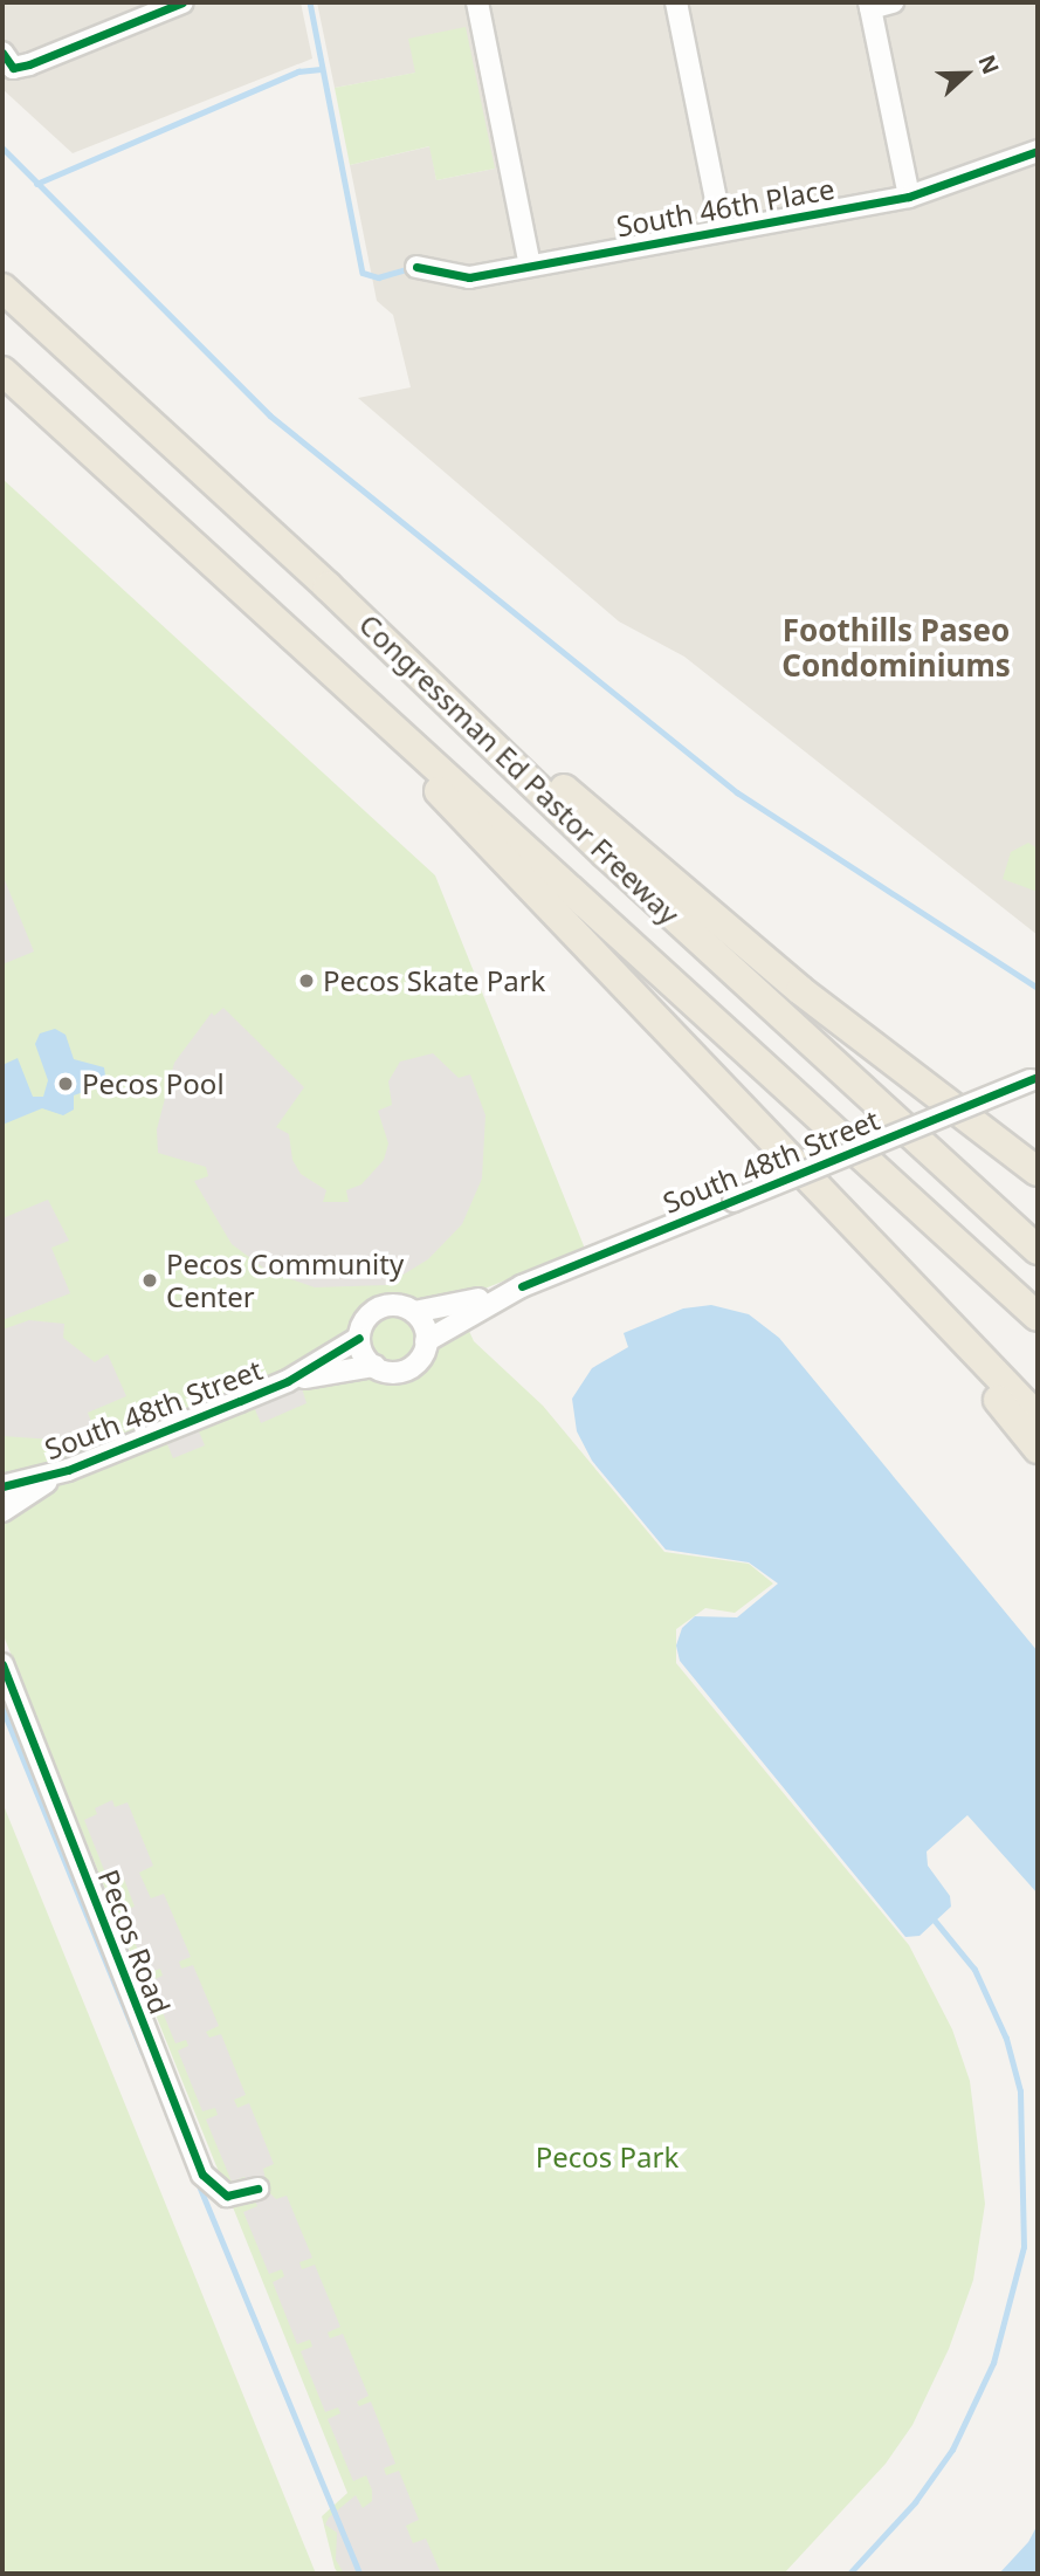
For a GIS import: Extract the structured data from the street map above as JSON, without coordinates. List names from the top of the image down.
{
  "streets": {
    "highway": ["Congressman Ed Pastor Freeway"],
    "street": ["South 46th Place", "South 48th Street", "Pecos Road"]
  },
  "districts": ["Foothills Paseo Condominiums"],
  "parks": ["Pecos Park"],
  "places": ["Pecos Skate Park", "Pecos Pool", "Pecos Community Center"],
  "north": "right"
}
